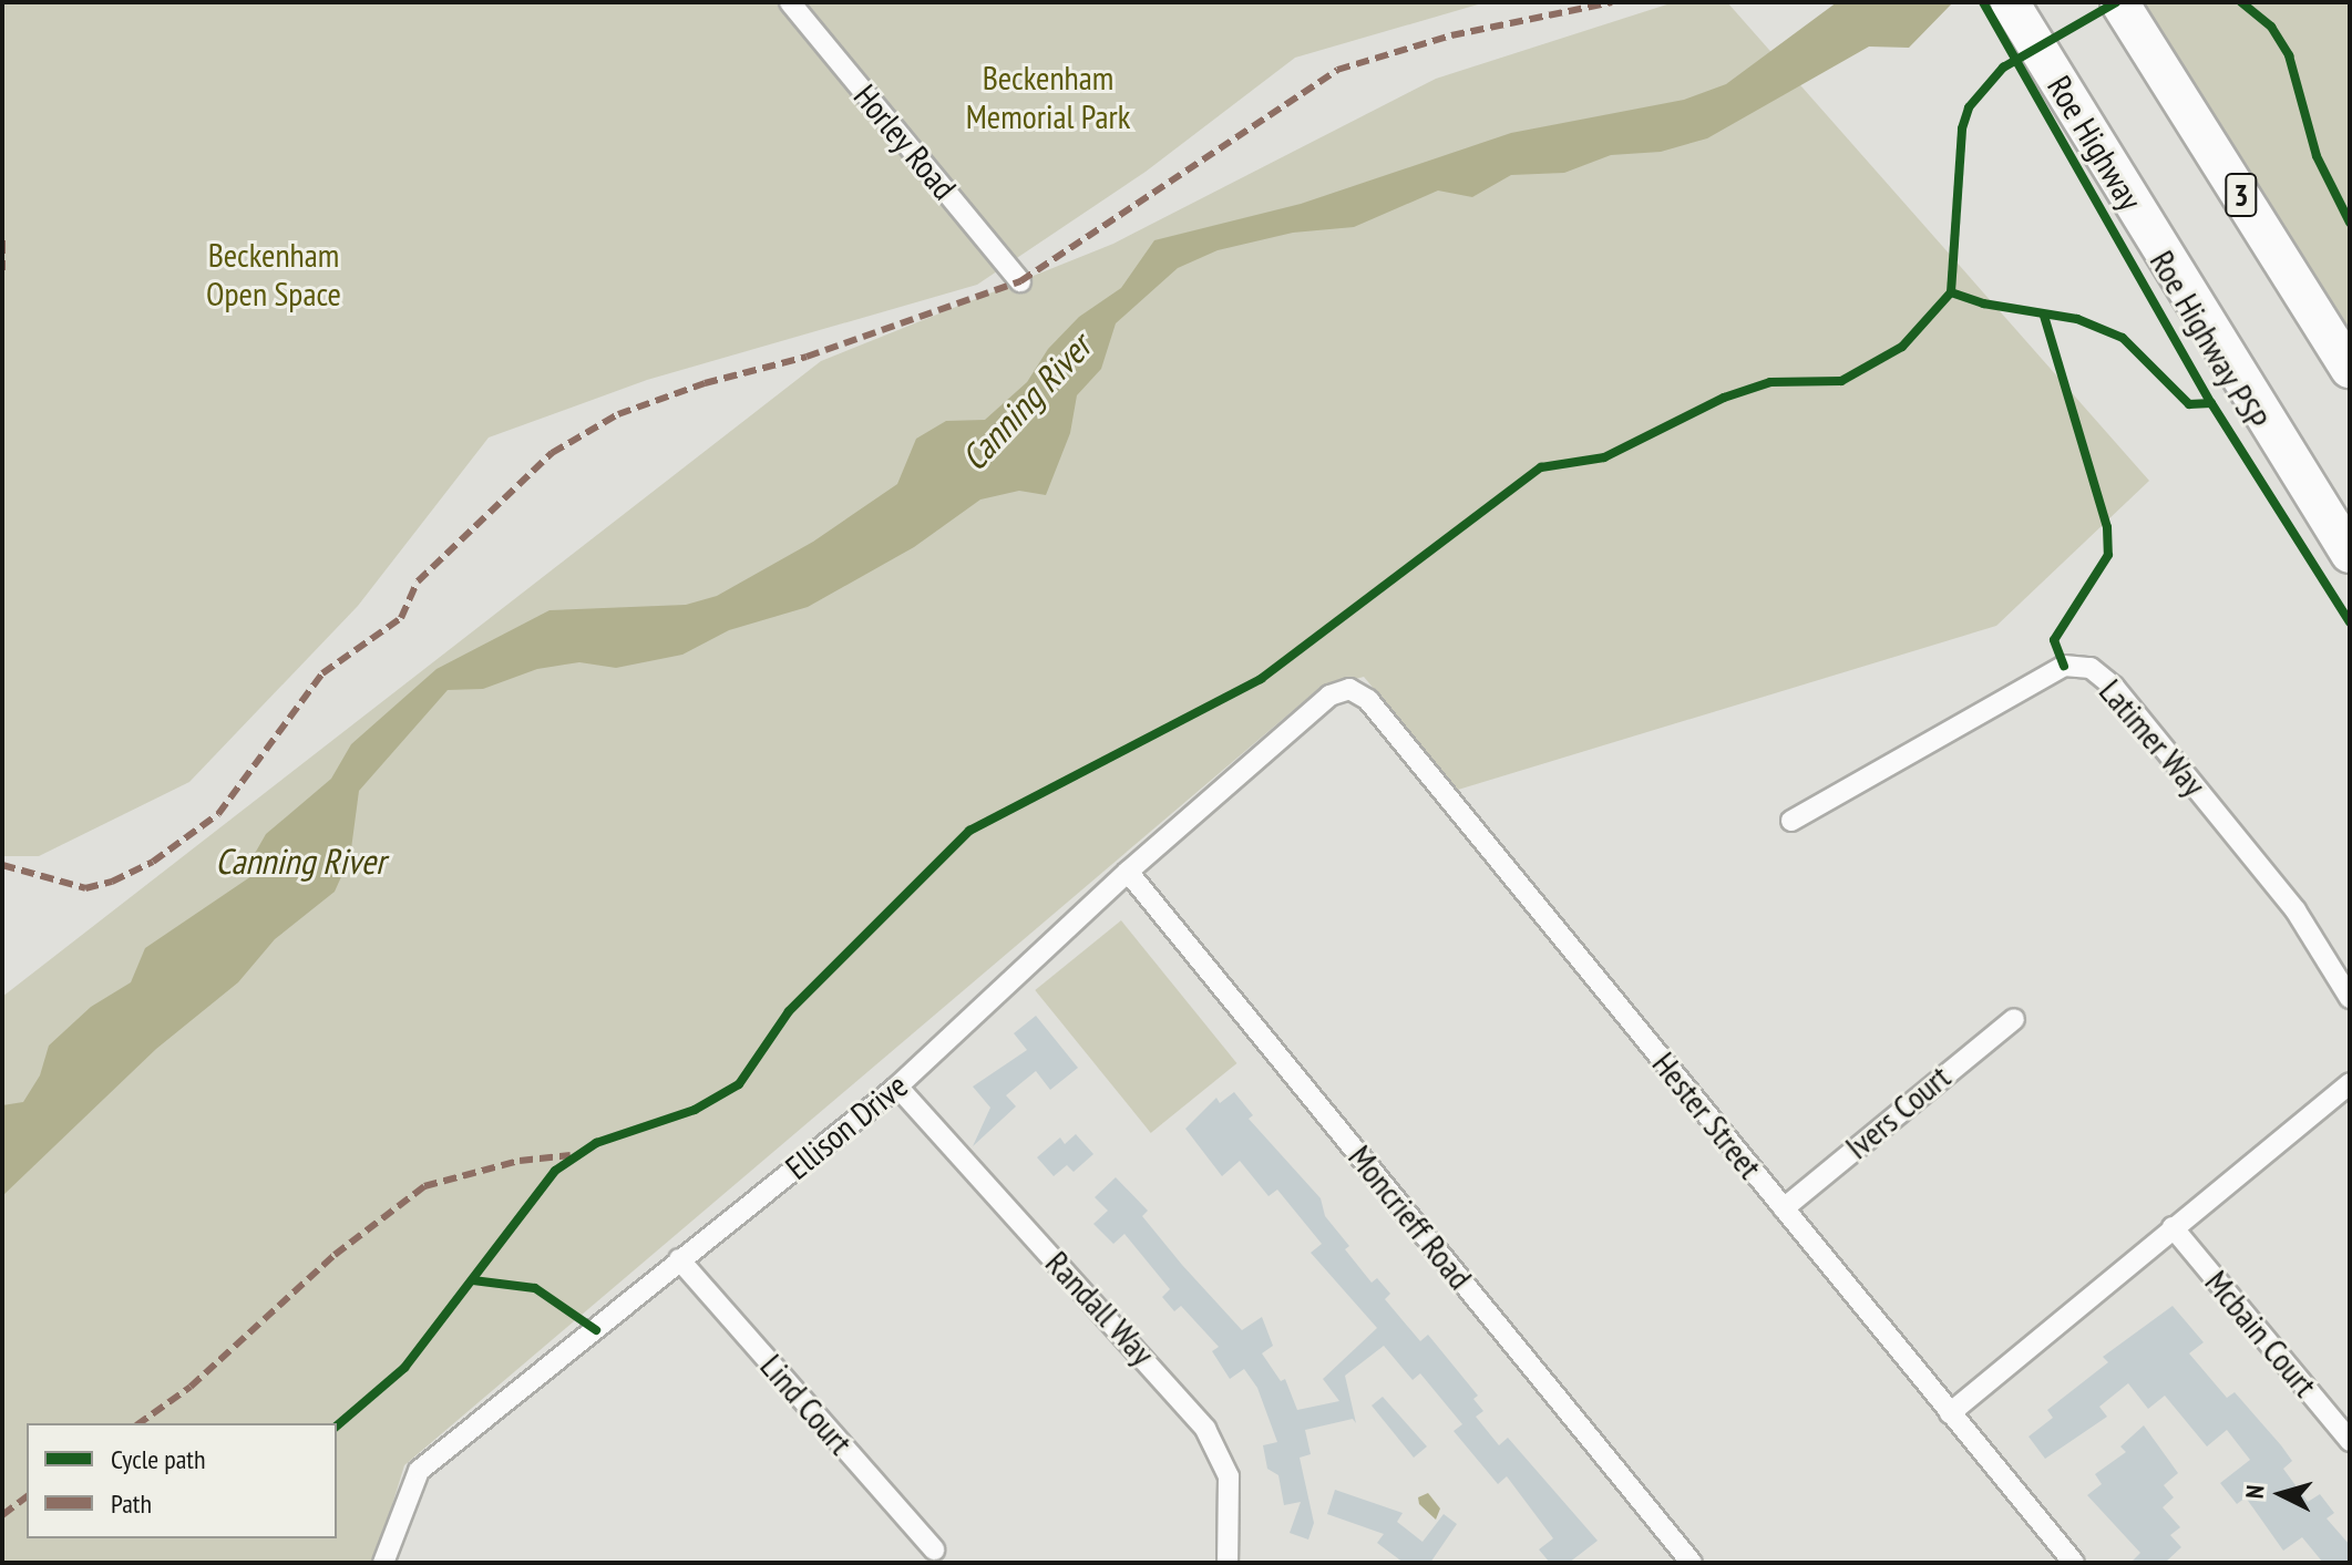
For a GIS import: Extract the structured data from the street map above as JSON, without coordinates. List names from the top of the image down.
{
  "streets": {
    "highway": ["Roe Highway", "3"],
    "street": [
      "Horley Road",
      "Latimer Way",
      "Ivers Court",
      "Hester Street",
      "Ellison Drive",
      "Moncrieff Road",
      "Randall Way",
      "Mcbain Court",
      "Lind Court"
    ],
    "cycle path": ["Roe Highway PSP"]
  },
  "crossings": [
    ["Ivers Court", "Hester Street"],
    ["Hester Street", "Ellison Drive"],
    ["Ellison Drive", "Moncrieff Road"],
    ["Ellison Drive", "Randall Way"],
    ["Ellison Drive", "Lind Court"]
  ],
  "water": ["Canning River"],
  "parks": ["Beckenham Memorial Park", "Beckenham Open Space"],
  "legend": ["Cycle path", "Path"],
  "north": "left"
}
